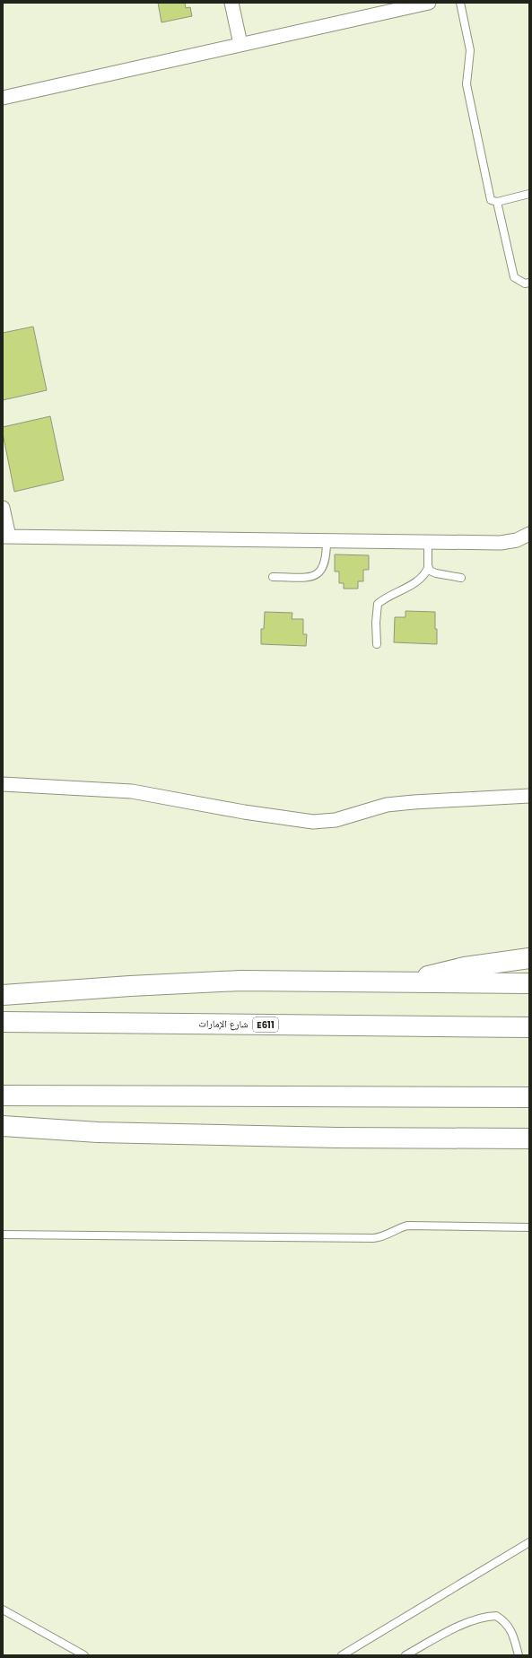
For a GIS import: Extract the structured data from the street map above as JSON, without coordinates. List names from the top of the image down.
{
  "streets": {
    "highway": ["شارع الإمارات", "E611"]
  }
}
